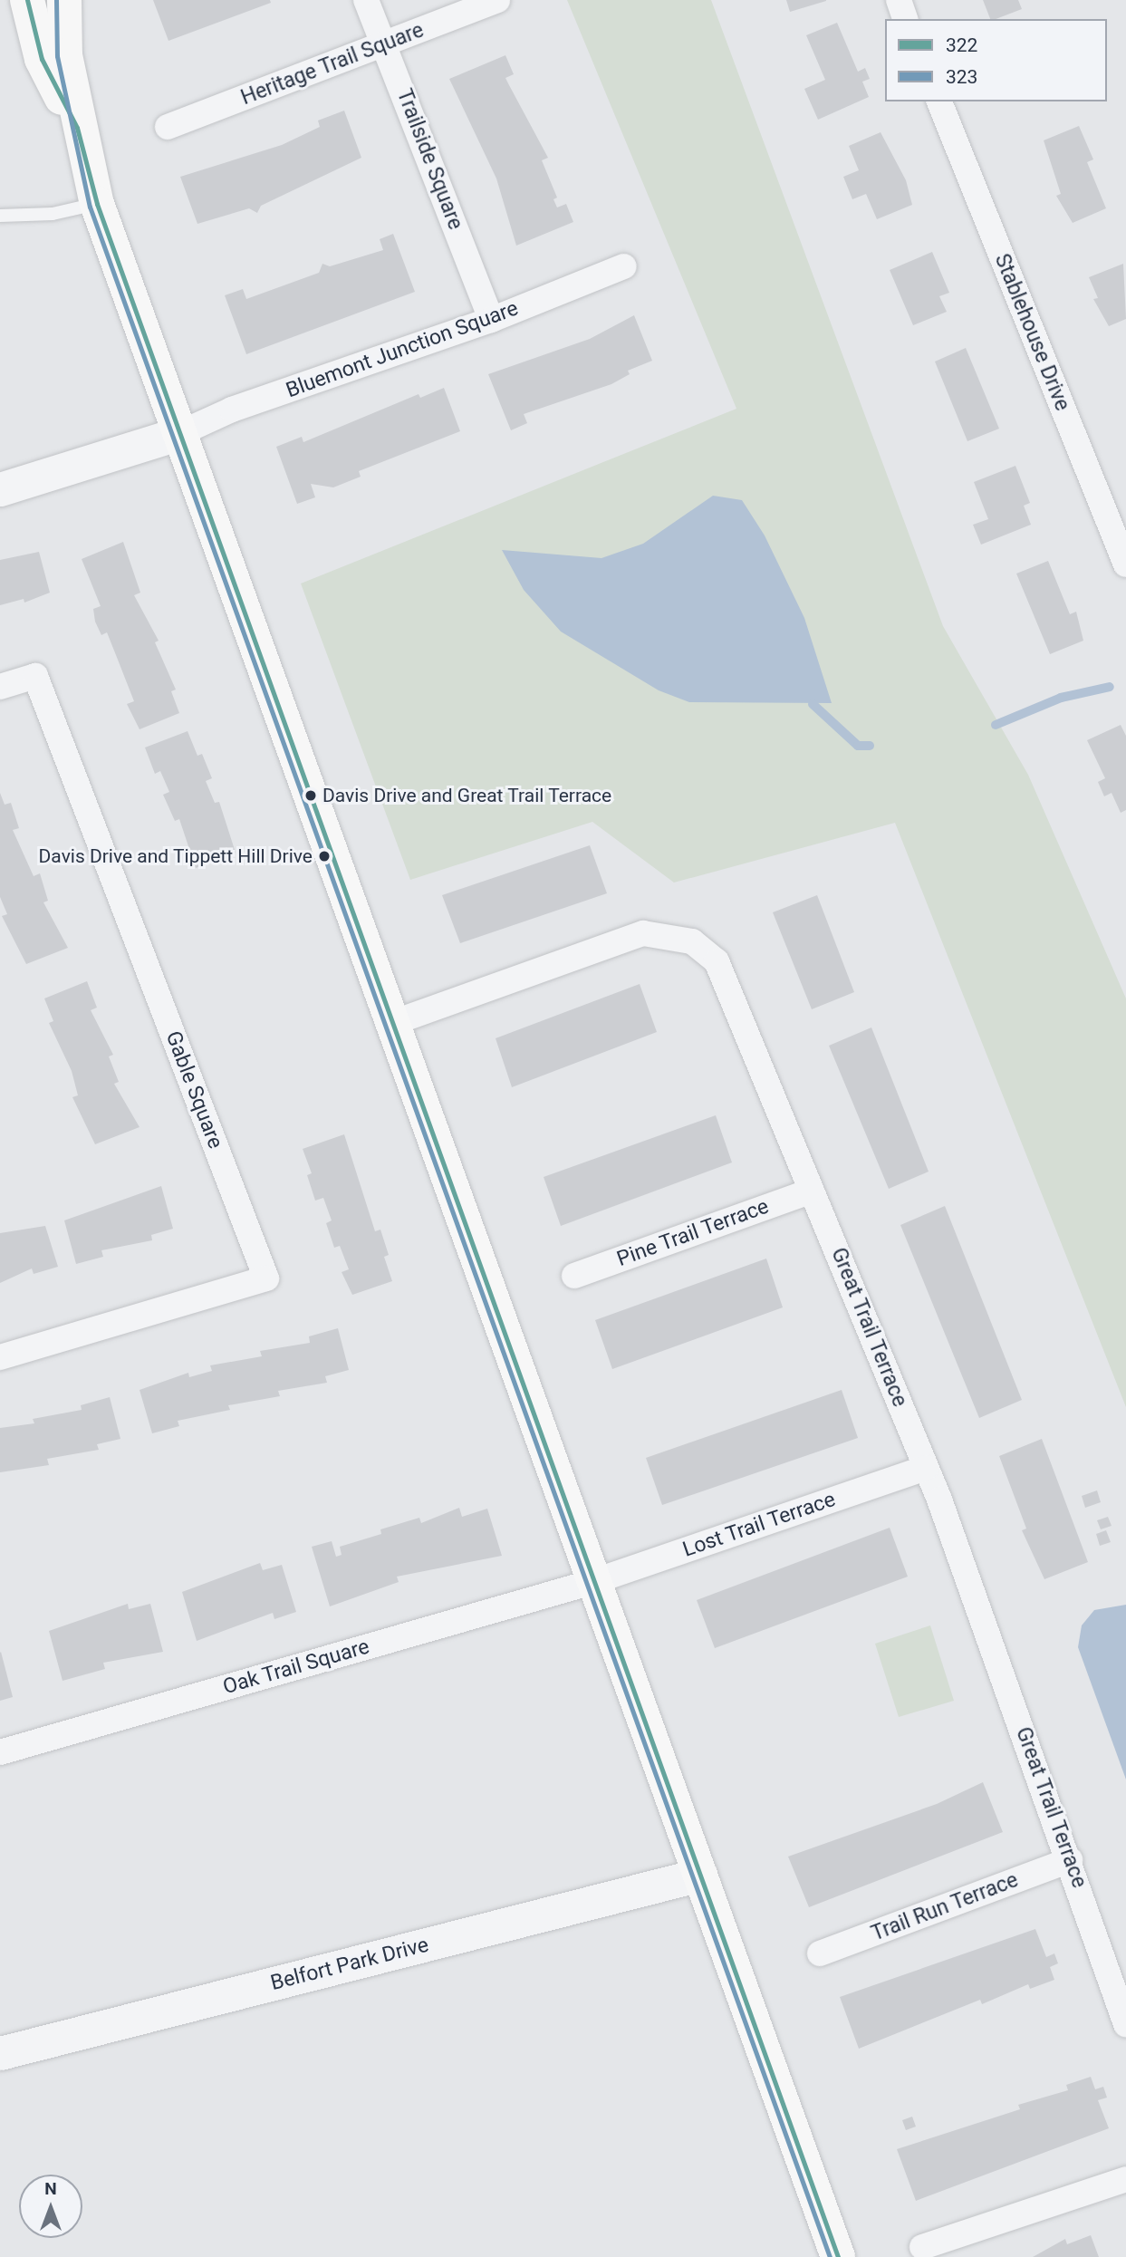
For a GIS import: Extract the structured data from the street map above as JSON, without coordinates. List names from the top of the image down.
{
  "streets": {
    "street": [
      "Heritage Trail Square",
      "Trailside Square",
      "Stablehouse Drive",
      "Bluemont Junction Square",
      "Gable Square",
      "Pine Trail Terrace",
      "Great Trail Terrace",
      "Lost Trail Terrace",
      "Oak Trail Square",
      "Trail Run Terrace",
      "Belfort Park Drive"
    ]
  },
  "crossings": [
    ["Heritage Trail Square", "Trailside Square"],
    ["Trailside Square", "Bluemont Junction Square"],
    ["Pine Trail Terrace", "Great Trail Terrace"],
    ["Great Trail Terrace", "Lost Trail Terrace"],
    ["Great Trail Terrace", "Trail Run Terrace"],
    ["Lost Trail Terrace", "Oak Trail Square"]
  ],
  "places": ["Davis Drive and Great Trail Terrace", "Davis Drive and Tippett Hill Drive"],
  "lines": ["transit line 322", "transit line 323"],
  "legend": ["322", "323"],
  "north": "top"
}
